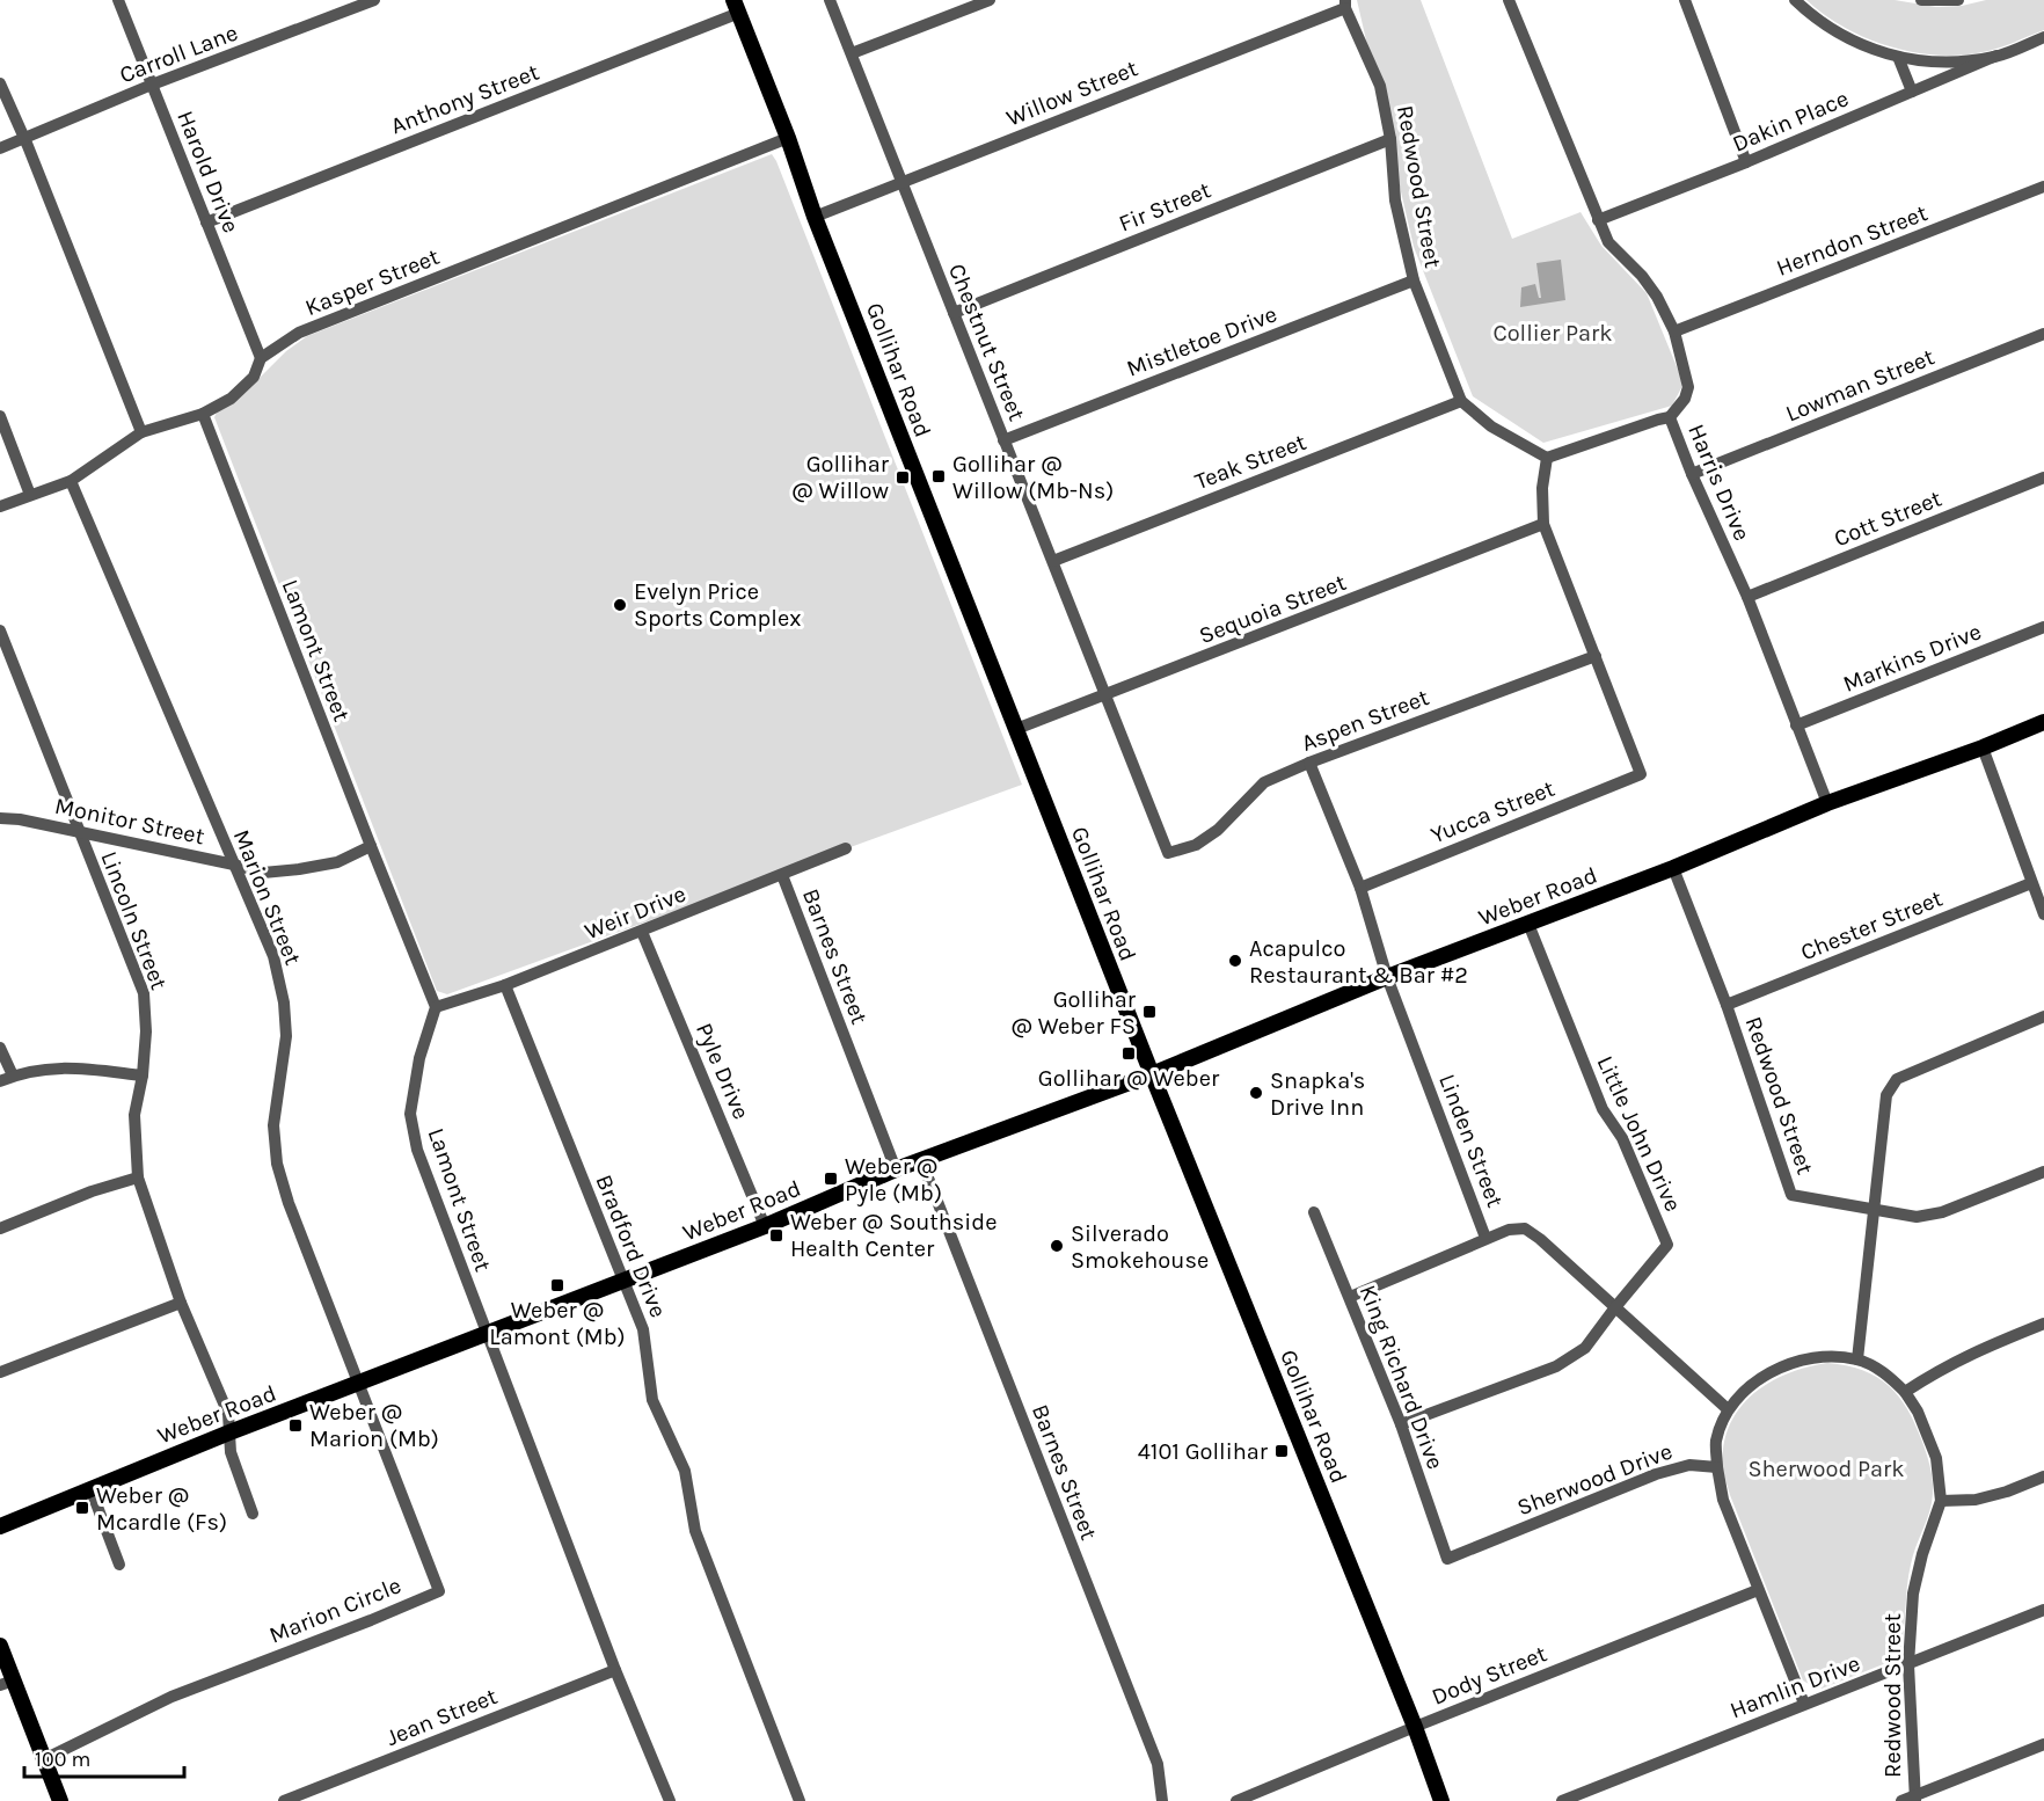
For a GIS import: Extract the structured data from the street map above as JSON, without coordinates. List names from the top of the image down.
{
  "streets": {
    "main road": ["Gollihar Road", "Weber Road"],
    "street": [
      "Carroll Lane",
      "Willow Street",
      "Anthony Street",
      "Dakin Place",
      "Harold Drive",
      "Redwood Street",
      "Fir Street",
      "Herndon Street",
      "Kasper Street",
      "Mistletoe Drive",
      "Chestnut Street",
      "Lowman Street",
      "Teak Street",
      "Harris Drive",
      "Cott Street",
      "Sequoia Street",
      "Lamont Street",
      "Markins Drive",
      "Aspen Street",
      "Yucca Street",
      "Monitor Street",
      "Marion Street",
      "Weir Drive",
      "Lincoln Street",
      "Chester Street",
      "Barnes Street",
      "Pyle Drive",
      "Little John Drive",
      "Linden Street",
      "Bradford Drive",
      "King Richard Drive",
      "Sherwood Drive",
      "Marion Circle",
      "Dody Street",
      "Hamlin Drive",
      "Jean Street"
    ]
  },
  "crossings": [
    ["Carroll Lane", "Harold Drive"],
    ["Willow Street", "Redwood Street"],
    ["Willow Street", "Chestnut Street"],
    ["Willow Street", "Gollihar Road"],
    ["Anthony Street", "Harold Drive"],
    ["Anthony Street", "Gollihar Road"],
    ["Dakin Place", "Harris Drive"],
    ["Harold Drive", "Kasper Street"],
    ["Redwood Street", "Fir Street"],
    ["Redwood Street", "Mistletoe Drive"],
    ["Redwood Street", "Teak Street"],
    ["Redwood Street", "Weber Road"],
    ["Redwood Street", "Chester Street"],
    ["Redwood Street", "Hamlin Drive"],
    ["Fir Street", "Chestnut Street"],
    ["Herndon Street", "Harris Drive"],
    ["Kasper Street", "Gollihar Road"],
    ["Kasper Street", "Lamont Street"],
    ["Kasper Street", "Marion Street"],
    ["Mistletoe Drive", "Chestnut Street"],
    ["Chestnut Street", "Teak Street"],
    ["Chestnut Street", "Sequoia Street"],
    ["Chestnut Street", "Aspen Street"],
    ["Gollihar Road", "Sequoia Street"],
    ["Gollihar Road", "Weber Road"],
    ["Gollihar Road", "Dody Street"],
    ["Lowman Street", "Harris Drive"],
    ["Harris Drive", "Cott Street"],
    ["Harris Drive", "Markins Drive"],
    ["Harris Drive", "Weber Road"],
    ["Lamont Street", "Monitor Street"],
    ["Lamont Street", "Weber Road"],
    ["Lamont Street", "Weir Drive"],
    ["Lamont Street", "Jean Street"],
    ["Aspen Street", "Yucca Street"],
    ["Aspen Street", "Linden Street"],
    ["Yucca Street", "Linden Street"],
    ["Monitor Street", "Marion Street"],
    ["Monitor Street", "Lincoln Street"],
    ["Weber Road", "Marion Street"],
    ["Weber Road", "Lincoln Street"],
    ["Weber Road", "Barnes Street"],
    ["Weber Road", "Pyle Drive"],
    ["Weber Road", "Little John Drive"],
    ["Weber Road", "Linden Street"],
    ["Weber Road", "Bradford Drive"],
    ["Weber Road", "Marion Circle"],
    ["Marion Street", "Marion Circle"],
    ["Weir Drive", "Barnes Street"],
    ["Weir Drive", "Pyle Drive"],
    ["Weir Drive", "Bradford Drive"],
    ["Little John Drive", "Linden Street"],
    ["Little John Drive", "King Richard Drive"],
    ["King Richard Drive", "Sherwood Drive"]
  ],
  "parks": ["Collier Park", "Sherwood Park"],
  "places": {
    "transit": [
      "Gollihar @ Willow (Mb-Ns)",
      "Gollihar @ Willow",
      "Gollihar @ Weber FS",
      "Gollihar @ Weber",
      "Weber @ Pyle (Mb)",
      "Weber @ Southside Health Center",
      "Weber @ Lamont (Mb)",
      "Weber @ Marion (Mb)",
      "4101 Gollihar",
      "Weber @ Mcardle (Fs)"
    ],
    "other": [
      "Evelyn Price Sports Complex",
      "Acapulco Restaurant & Bar #2",
      "Snapka's Drive Inn",
      "Silverado Smokehouse"
    ]
  },
  "scale_bar": "100 m"
}
